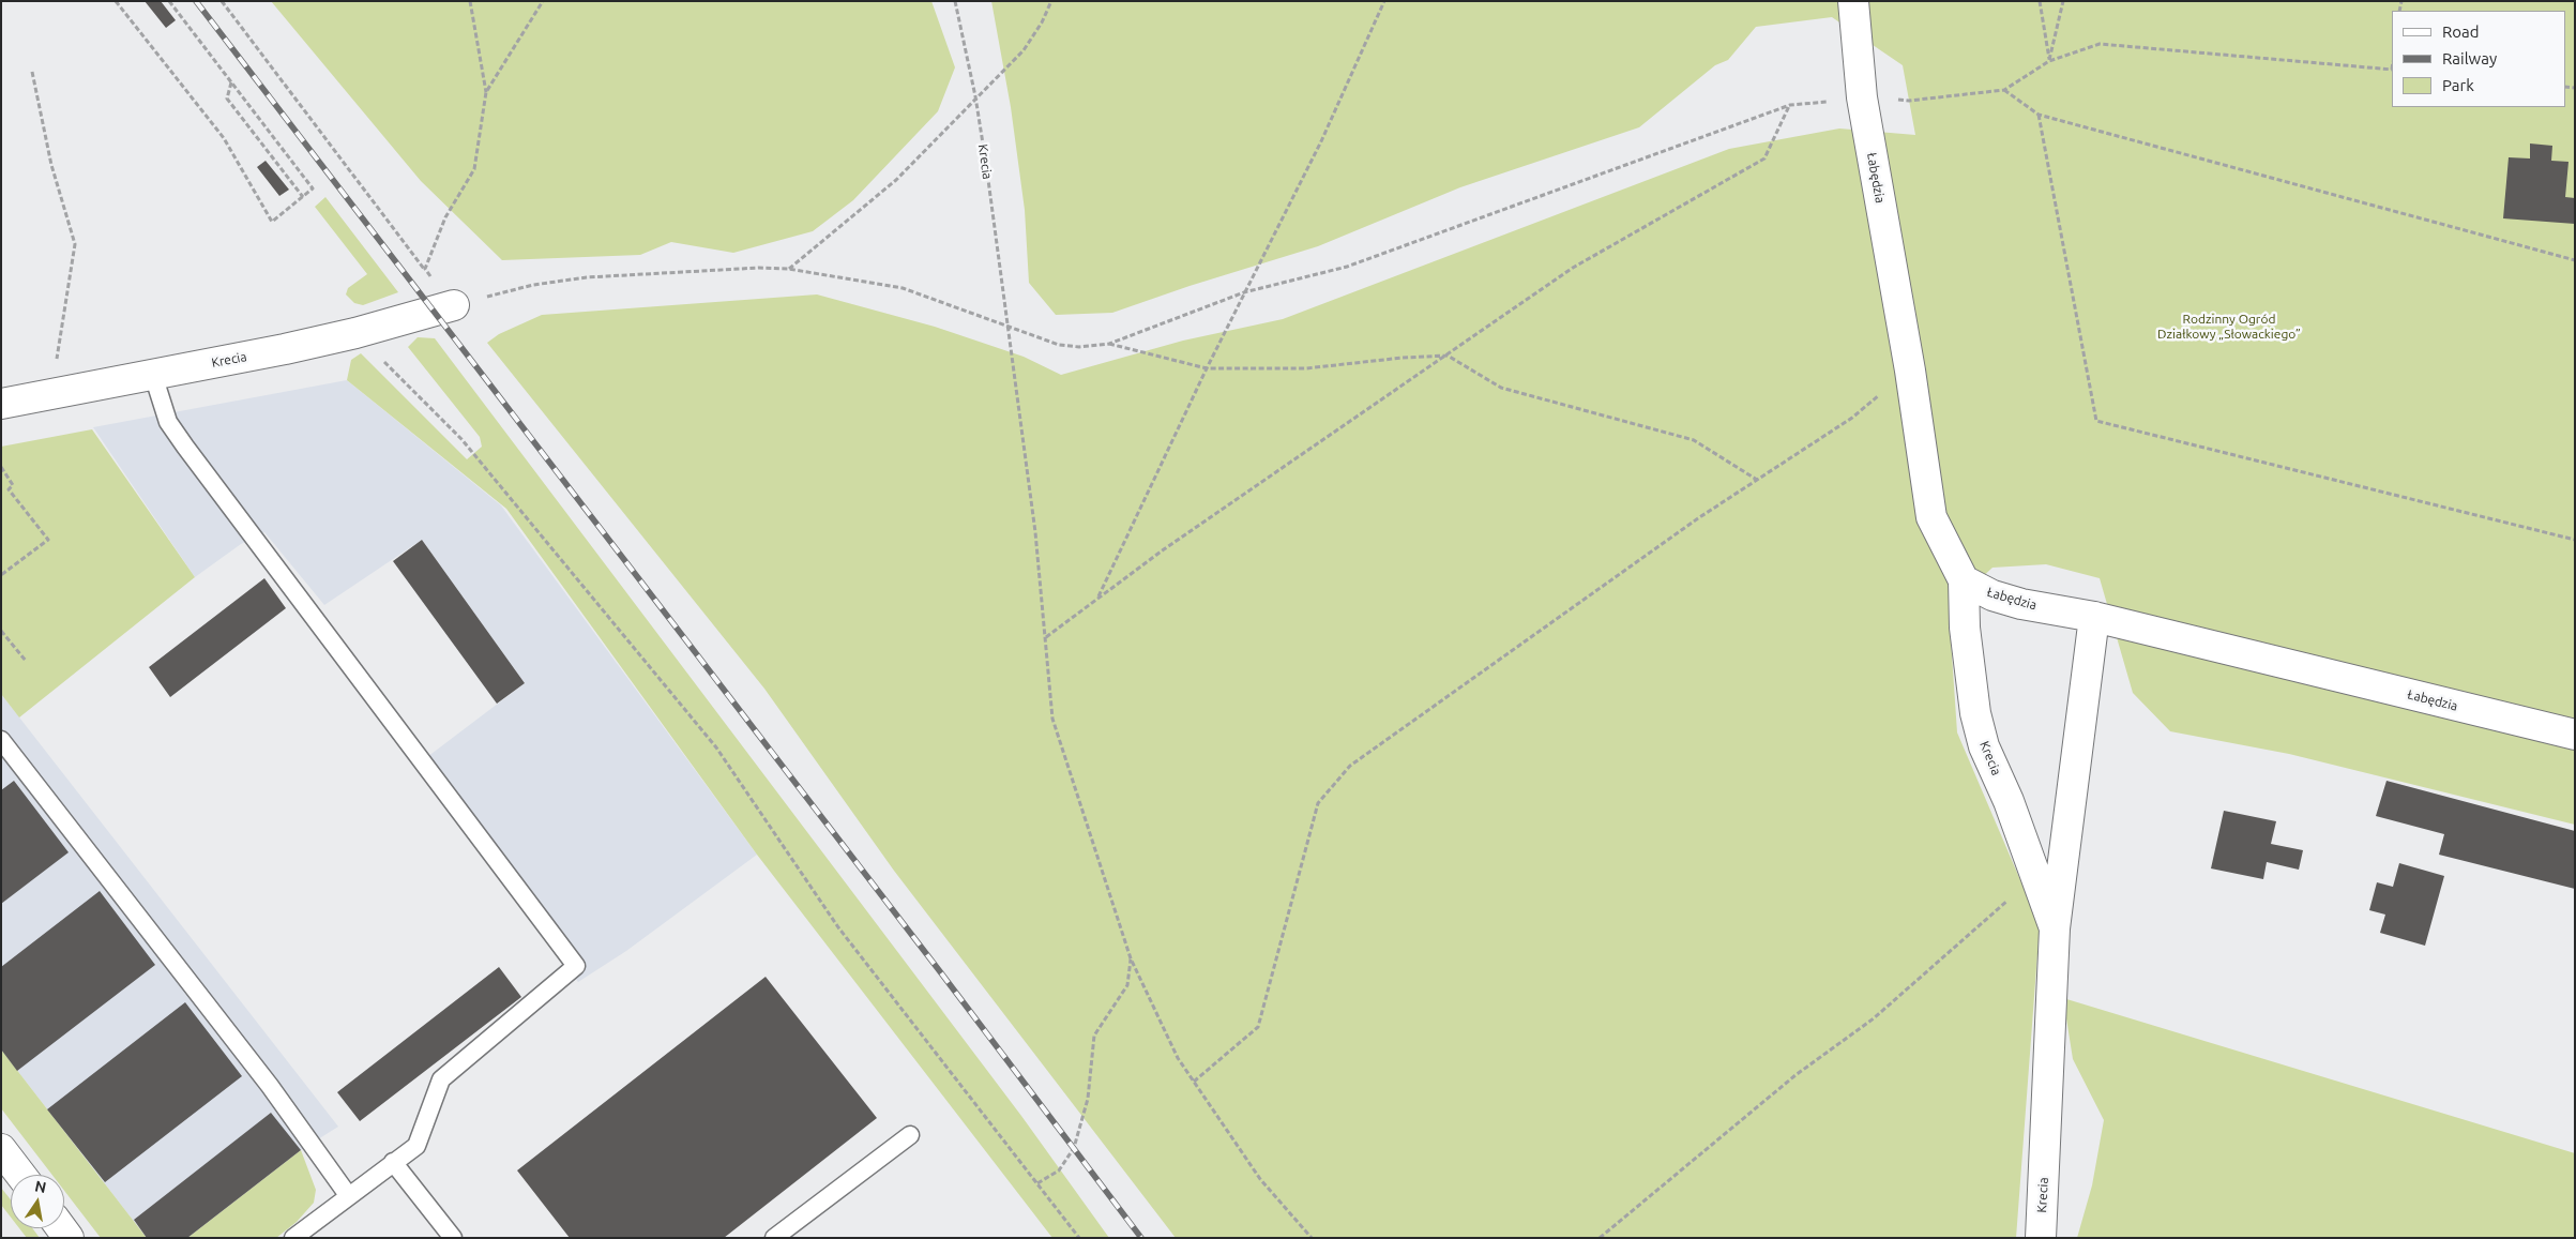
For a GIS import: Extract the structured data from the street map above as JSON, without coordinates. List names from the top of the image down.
{
  "streets": {
    "street": ["Krecia", "Łabędzia"]
  },
  "crossings": [
    ["Krecia", "Łabędzia"]
  ],
  "parks": ["Rodzinny Ogród Działkowy „Słowackiego”"],
  "legend": ["Road", "Railway", "Park"],
  "north": "top"
}
